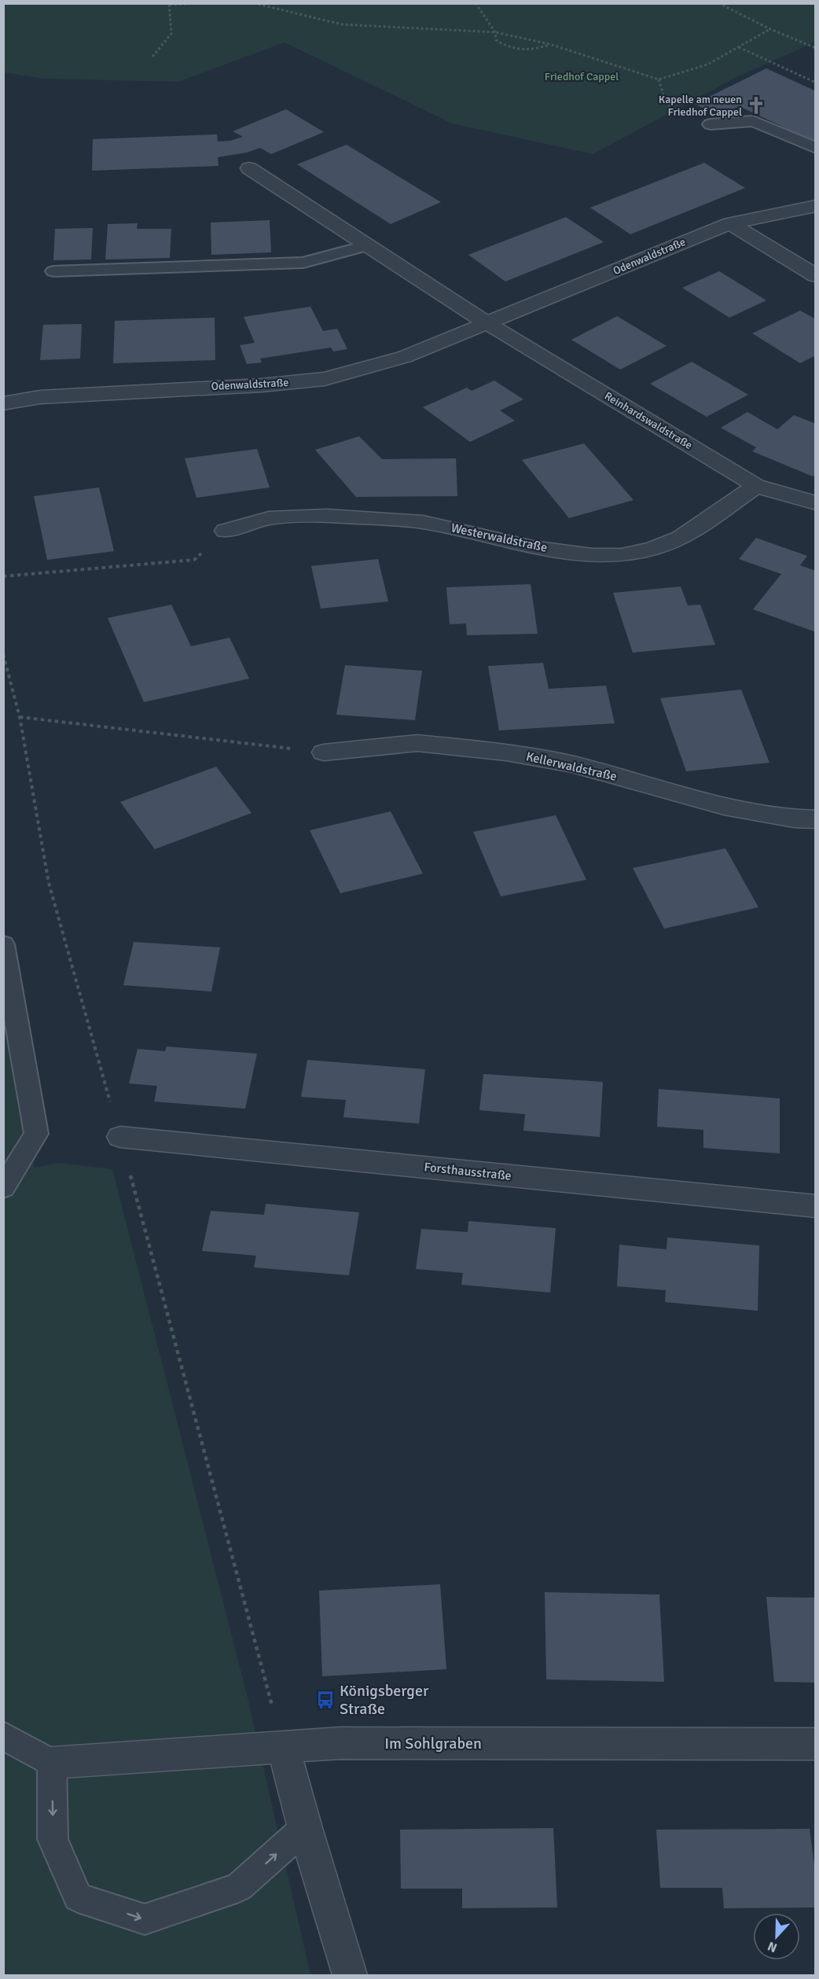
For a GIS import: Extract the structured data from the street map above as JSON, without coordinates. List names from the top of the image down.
{
  "streets": {
    "street": [
      "Odenwaldstraße",
      "Reinhardswaldstraße",
      "Westerwaldstraße",
      "Kellerwaldstraße",
      "Forsthausstraße",
      "Im Sohlgraben"
    ]
  },
  "crossings": [
    ["Odenwaldstraße", "Reinhardswaldstraße"],
    ["Reinhardswaldstraße", "Westerwaldstraße"]
  ],
  "parks": ["Friedhof Cappel"],
  "places": {
    "church": ["Kapelle am neuen Friedhof Cappel"],
    "bus stop": ["Königsberger Straße"]
  },
  "north": "bottom"
}
